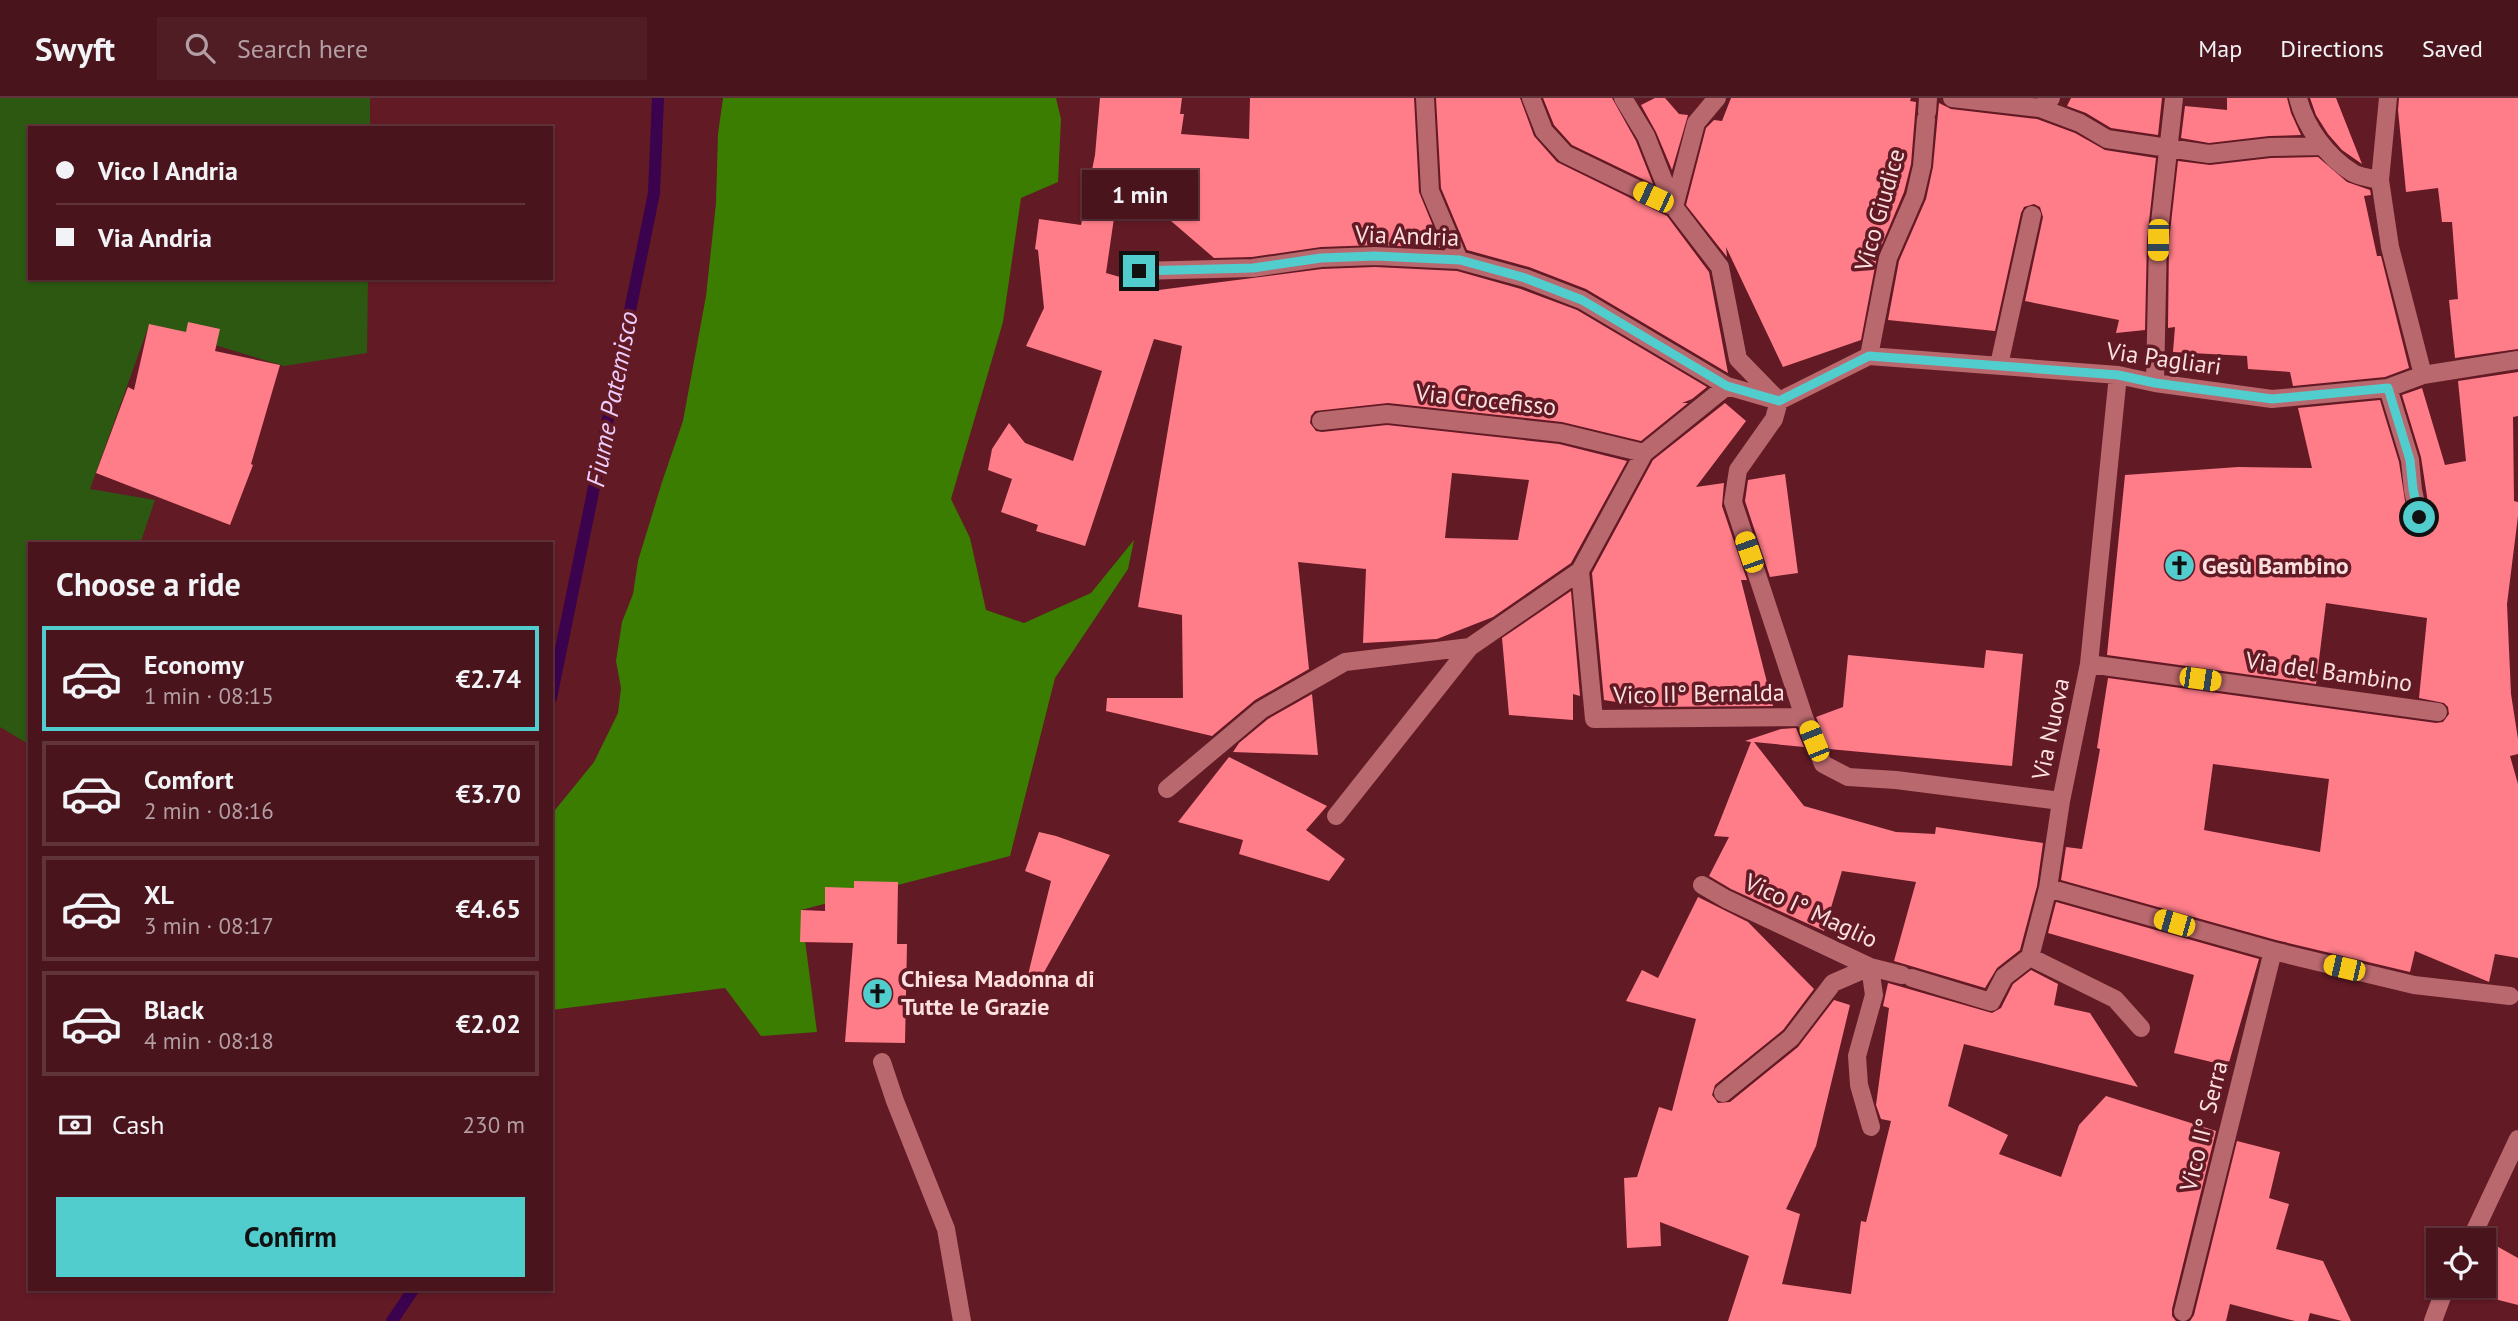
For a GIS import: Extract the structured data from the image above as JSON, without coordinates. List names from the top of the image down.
{
  "streets": {
    "street": [
      "Vico Giudice",
      "Via Andria",
      "Via Pagliari",
      "Via Crocefisso",
      "Via del Bambino",
      "Vico II° Bernalda",
      "Via Nuova",
      "Vico I° Maglio",
      "Vico II° Serra"
    ]
  },
  "crossings": [
    ["Vico Giudice", "Via Pagliari"],
    ["Via Pagliari", "Via Nuova"],
    ["Via del Bambino", "Via Nuova"],
    ["Via Nuova", "Vico I° Maglio"]
  ],
  "water": ["Fiume Patemisco"],
  "places": {
    "church": ["Gesù Bambino", "Chiesa Madonna di Tutte le Grazie"]
  },
  "page": {
    "header": "Swyft",
    "search": "Search here",
    "nav": ["Map", "Directions", "Saved"],
    "banner": ["Vico I Andria", "Via Andria"],
    "bubble": "1 min",
    "heading": "Choose a ride",
    "list": [
      {
        "name": "Economy",
        "note": "1 min · 08:15",
        "value": "€2.74"
      },
      {
        "name": "Comfort",
        "note": "2 min · 08:16",
        "value": "€3.70"
      },
      {
        "name": "XL",
        "note": "3 min · 08:17",
        "value": "€4.65"
      },
      {
        "name": "Black",
        "note": "4 min · 08:18",
        "value": "€2.02"
      }
    ],
    "pay": ["Cash", "230 m"],
    "buttons": "Confirm"
  }
}
